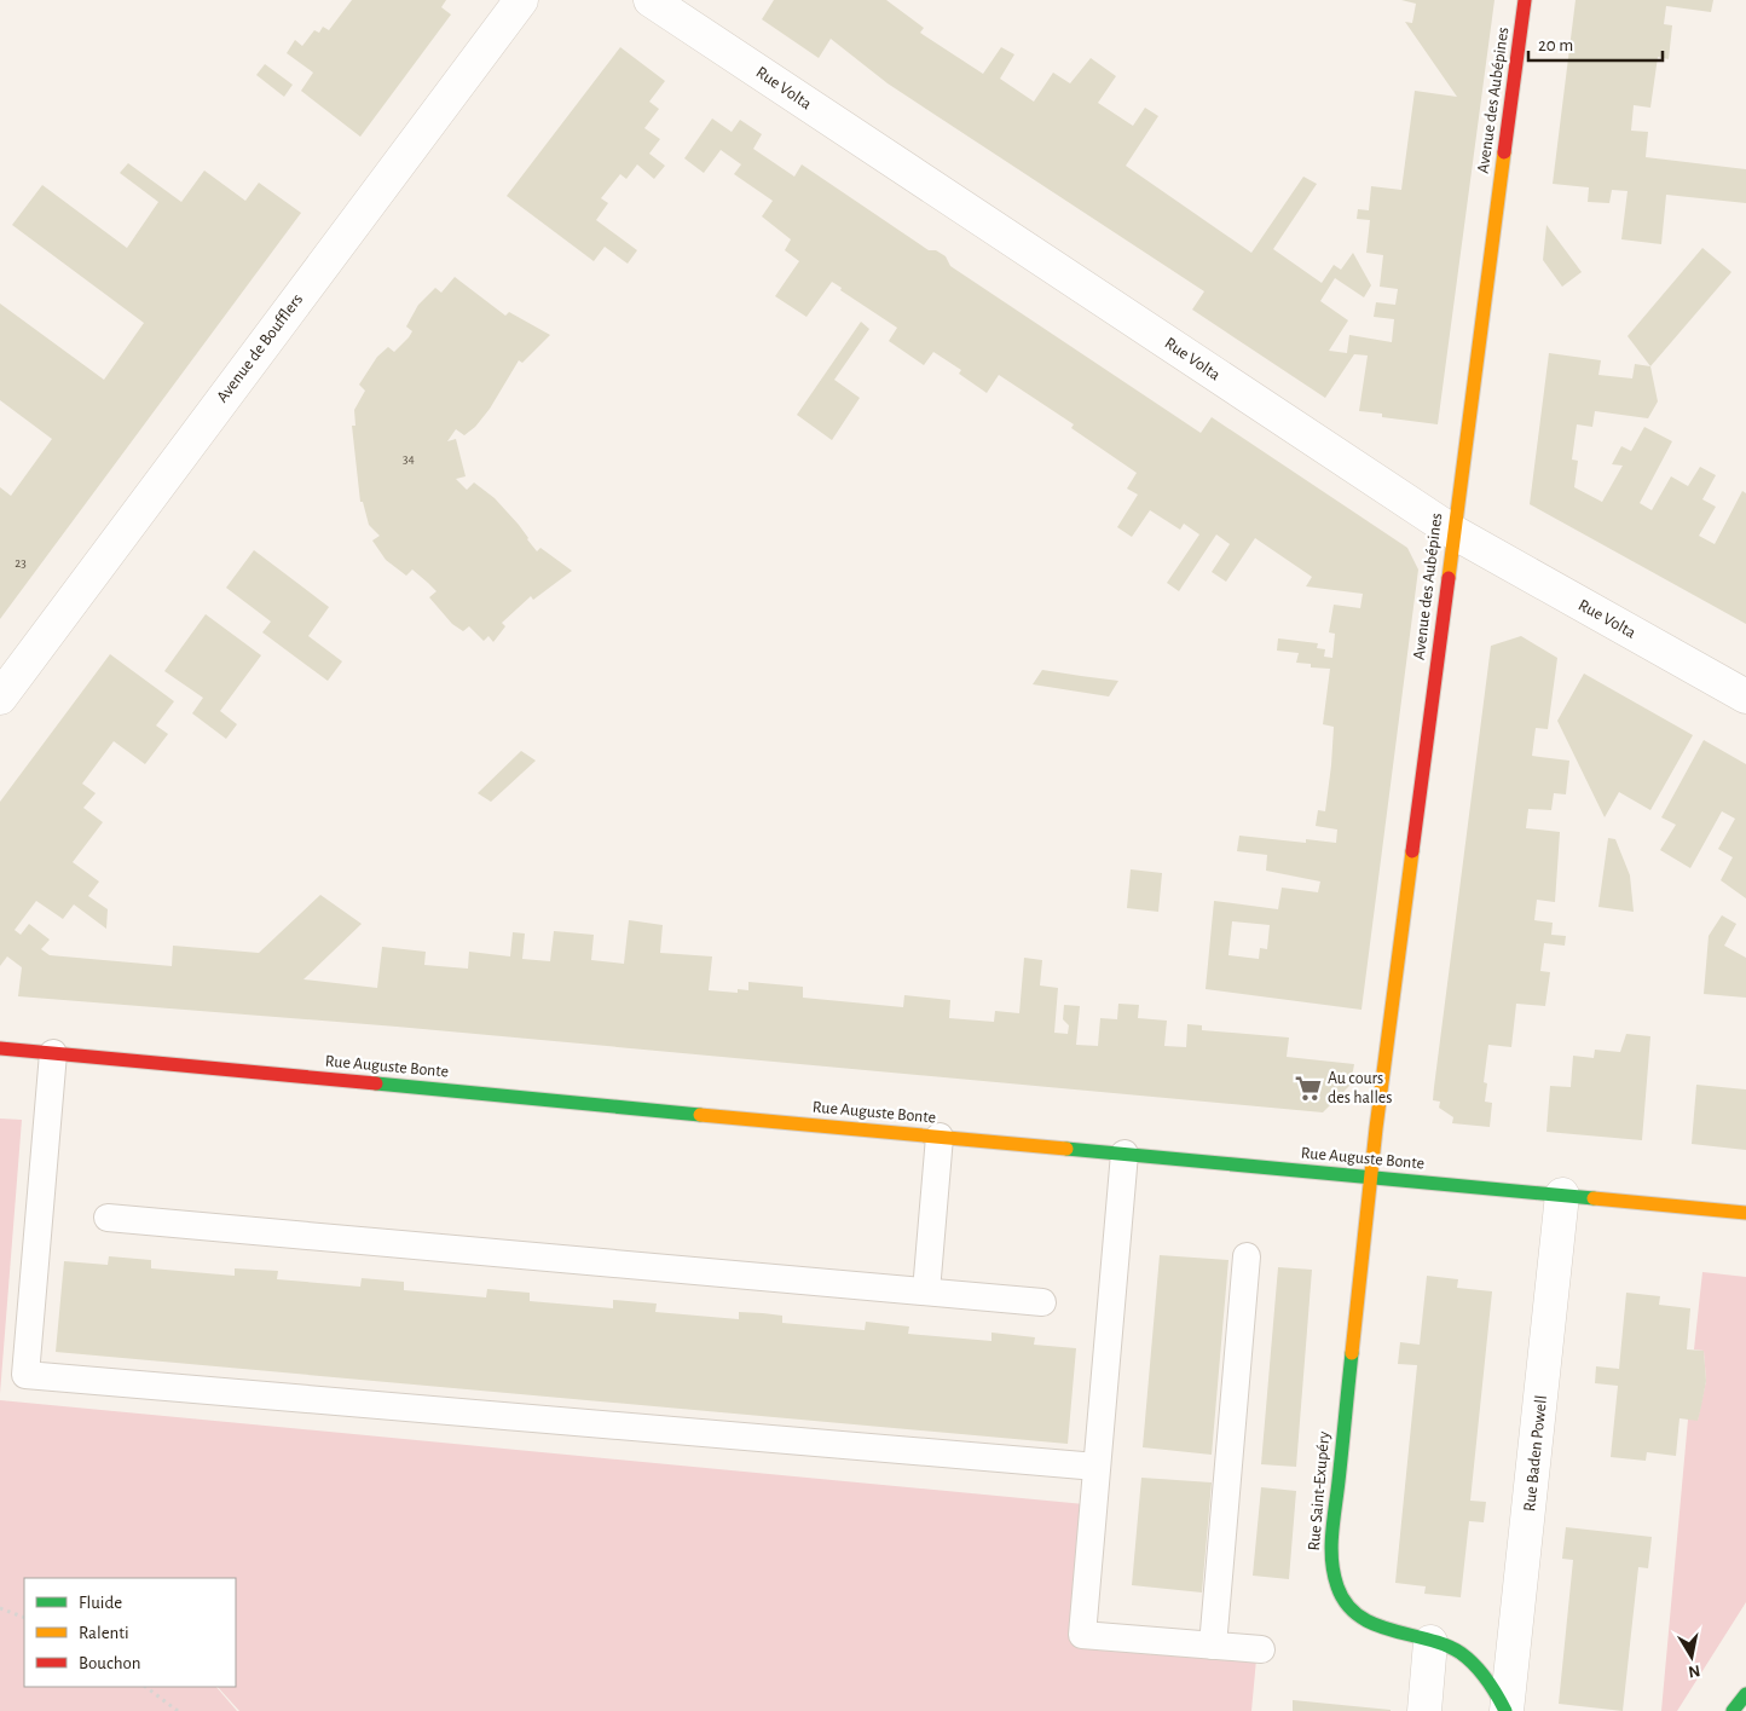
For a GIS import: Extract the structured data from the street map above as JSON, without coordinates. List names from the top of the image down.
{
  "streets": {
    "street": [
      "Rue Volta",
      "Avenue des Aubépines",
      "Avenue de Boufflers",
      "Rue Auguste Bonte",
      "Rue Baden Powell",
      "Rue Saint-Exupéry"
    ]
  },
  "crossings": [
    ["Rue Volta", "Avenue des Aubépines"],
    ["Avenue des Aubépines", "Rue Auguste Bonte"],
    ["Avenue des Aubépines", "Rue Saint-Exupéry"],
    ["Rue Auguste Bonte", "Rue Baden Powell"],
    ["Rue Auguste Bonte", "Rue Saint-Exupéry"],
    ["Rue Baden Powell", "Rue Saint-Exupéry"]
  ],
  "places": {
    "supermarket": ["Au cours des halles"]
  },
  "house_numbers": ["34", "23"],
  "legend": ["Fluide", "Ralenti", "Bouchon"],
  "scale_bar": "20 m",
  "north": "bottom"
}
